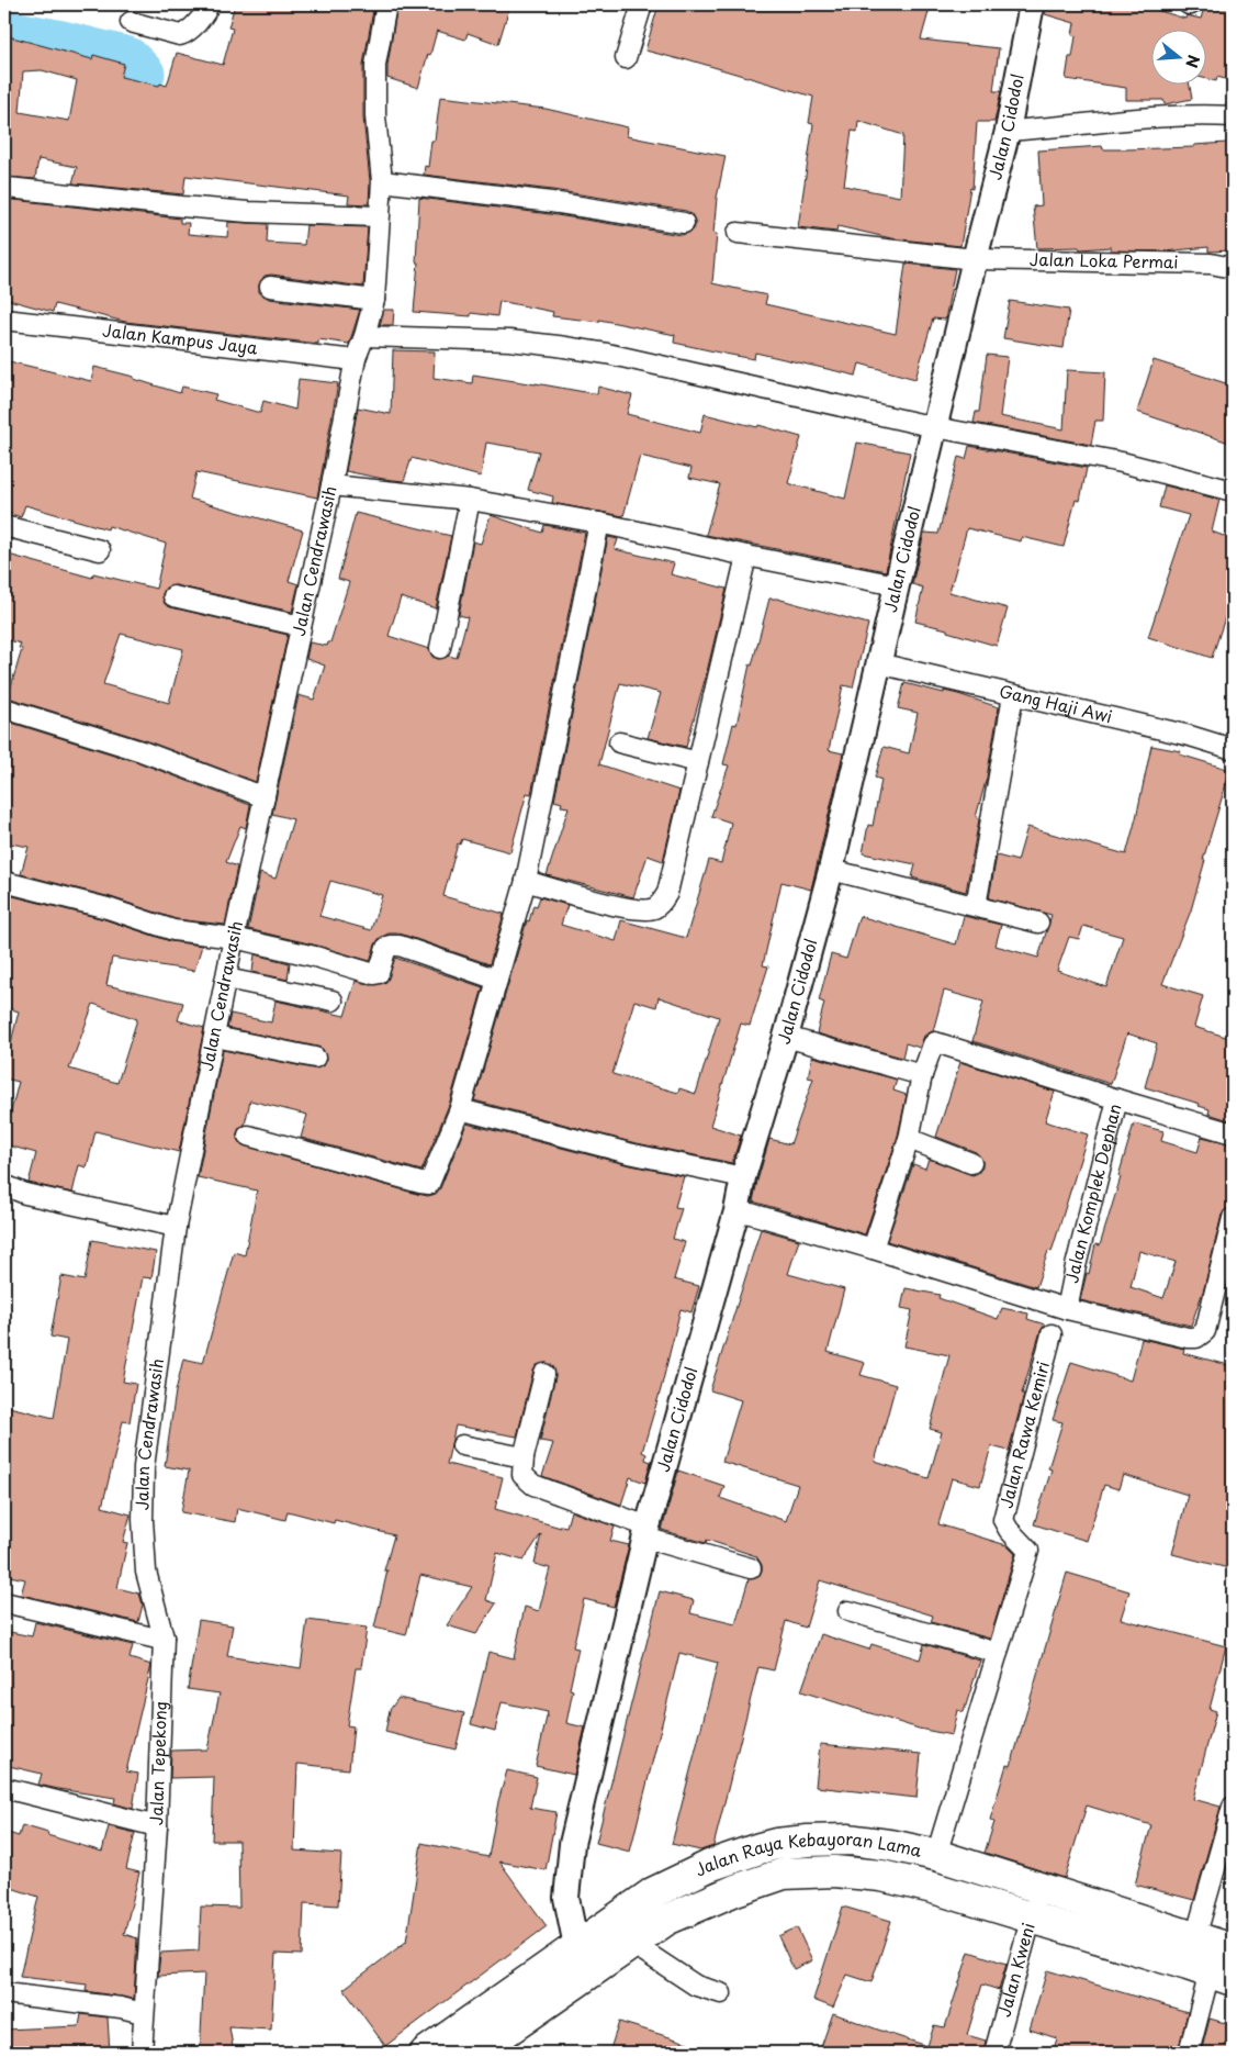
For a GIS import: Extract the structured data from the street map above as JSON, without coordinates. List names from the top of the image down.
{
  "streets": {
    "main road": ["Jalan Raya Kebayoran Lama"],
    "street": [
      "Jalan Cidodol",
      "Jalan Loka Permai",
      "Jalan Kampus Jaya",
      "Jalan Cendrawasih",
      "Gang Haji Awi",
      "Jalan Komplek Dephan",
      "Jalan Rawa Kemiri",
      "Jalan Tepekong",
      "Jalan Kweni"
    ]
  },
  "crossings": [
    ["Jalan Cidodol", "Jalan Loka Permai"],
    ["Jalan Cidodol", "Gang Haji Awi"],
    ["Jalan Cidodol", "Jalan Komplek Dephan"],
    ["Jalan Cidodol", "Jalan Raya Kebayoran Lama"],
    ["Jalan Kampus Jaya", "Jalan Cendrawasih"],
    ["Jalan Cendrawasih", "Jalan Tepekong"],
    ["Jalan Rawa Kemiri", "Jalan Raya Kebayoran Lama"],
    ["Jalan Raya Kebayoran Lama", "Jalan Kweni"]
  ],
  "north": "right"
}
